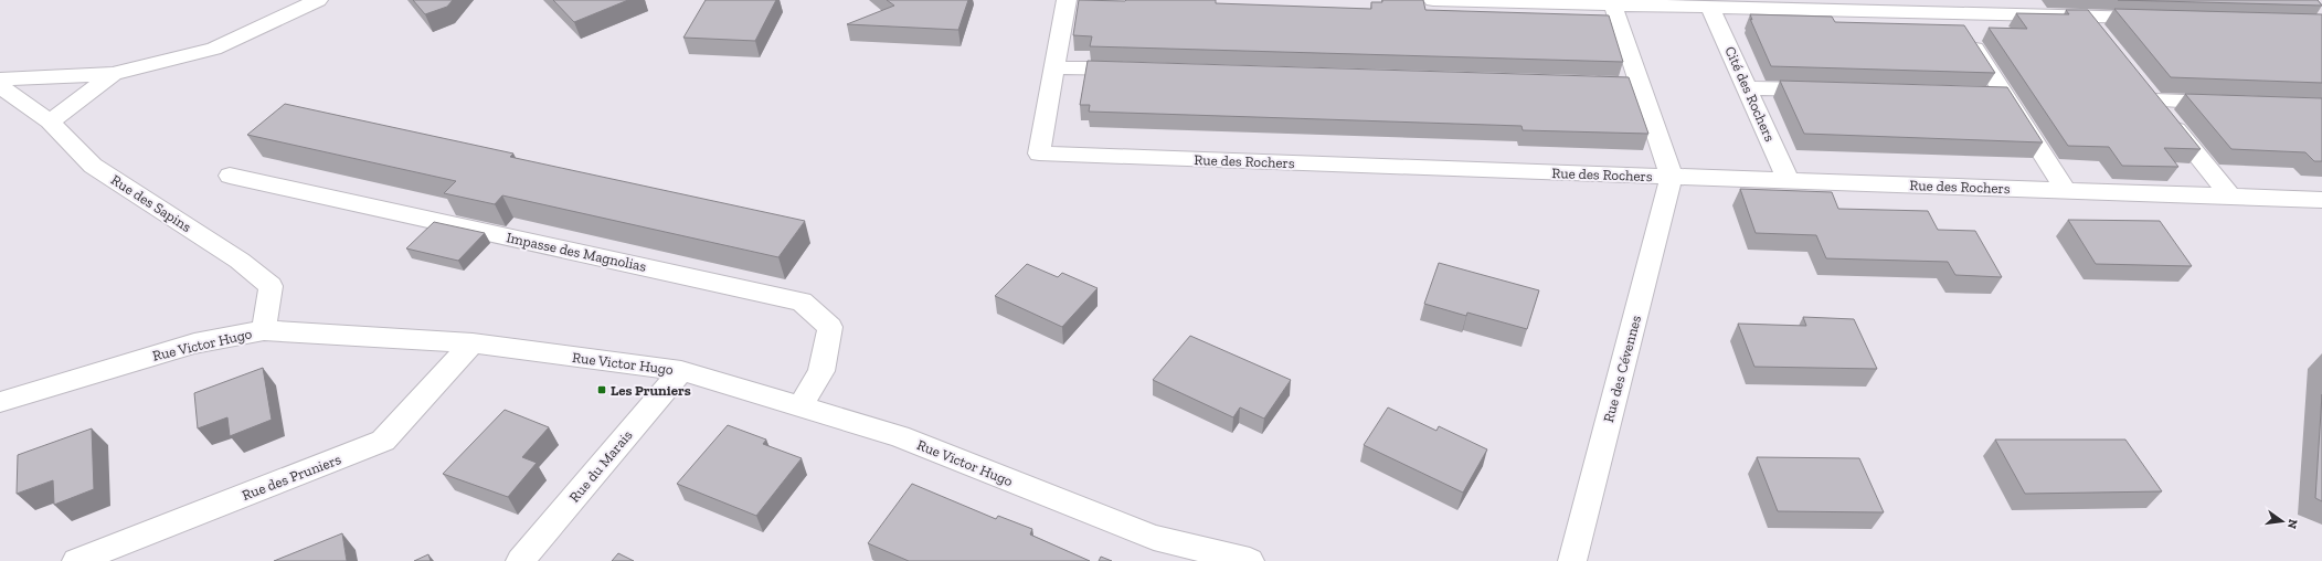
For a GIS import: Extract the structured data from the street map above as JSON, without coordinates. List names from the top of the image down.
{
  "streets": {
    "street": [
      "Cité des Rochers",
      "Rue des Rochers",
      "Rue des Sapins",
      "Impasse des Magnolias",
      "Rue Victor Hugo",
      "Rue des Cévennes",
      "Rue du Marais",
      "Rue des Pruniers"
    ]
  },
  "crossings": [
    ["Cité des Rochers", "Rue des Rochers"],
    ["Rue des Rochers", "Rue des Cévennes"],
    ["Rue des Sapins", "Rue Victor Hugo"],
    ["Impasse des Magnolias", "Rue Victor Hugo"],
    ["Rue Victor Hugo", "Rue du Marais"],
    ["Rue Victor Hugo", "Rue des Pruniers"]
  ],
  "places": {
    "transit": ["Les Pruniers"]
  },
  "north": "right"
}
